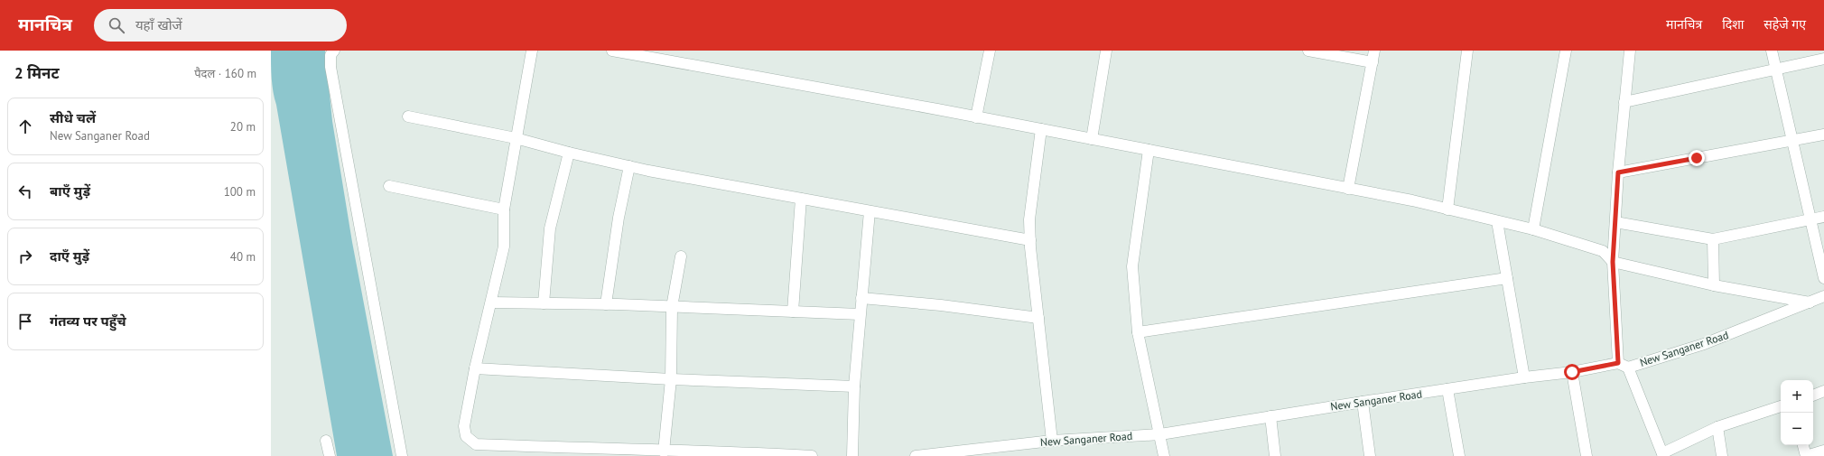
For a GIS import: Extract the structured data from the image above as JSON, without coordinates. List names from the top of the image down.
{
  "streets": {
    "street": ["New Sanganer Road"]
  },
  "page": {
    "header": "मानचित्र",
    "search": "यहाँ खोजें",
    "nav": ["मानचित्र", "दिशा", "सहेजे गए"],
    "heading": ["2 मिनट", "पैदल · 160 m"],
    "list": [
      ["सीधे चलें", "New Sanganer Road", "20 m"],
      ["बाएँ मुड़ें", "100 m"],
      ["दाएँ मुड़ें", "40 m"],
      "गंतव्य पर पहुँचे"
    ],
    "map_buttons": ["+", "−"]
  }
}
